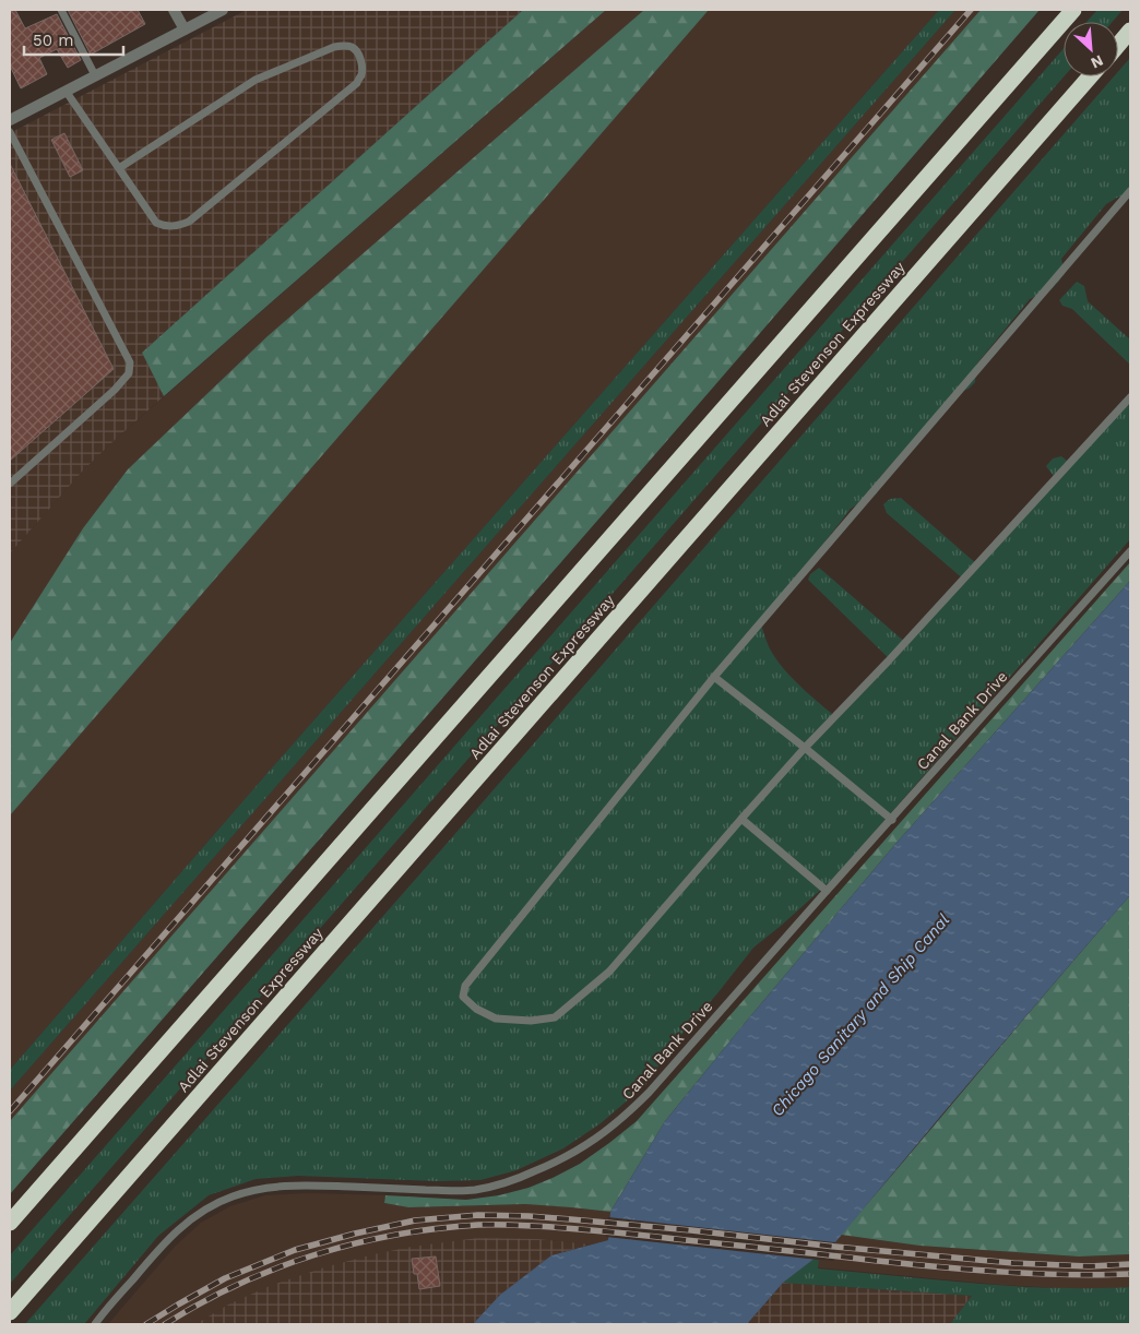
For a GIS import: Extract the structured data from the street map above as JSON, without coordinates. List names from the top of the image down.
{
  "streets": {
    "highway": ["Adlai Stevenson Expressway"],
    "lane": ["Canal Bank Drive"]
  },
  "water": ["Chicago Sanitary and Ship Canal"],
  "scale_bar": "50 m",
  "north": "bottom right"
}
